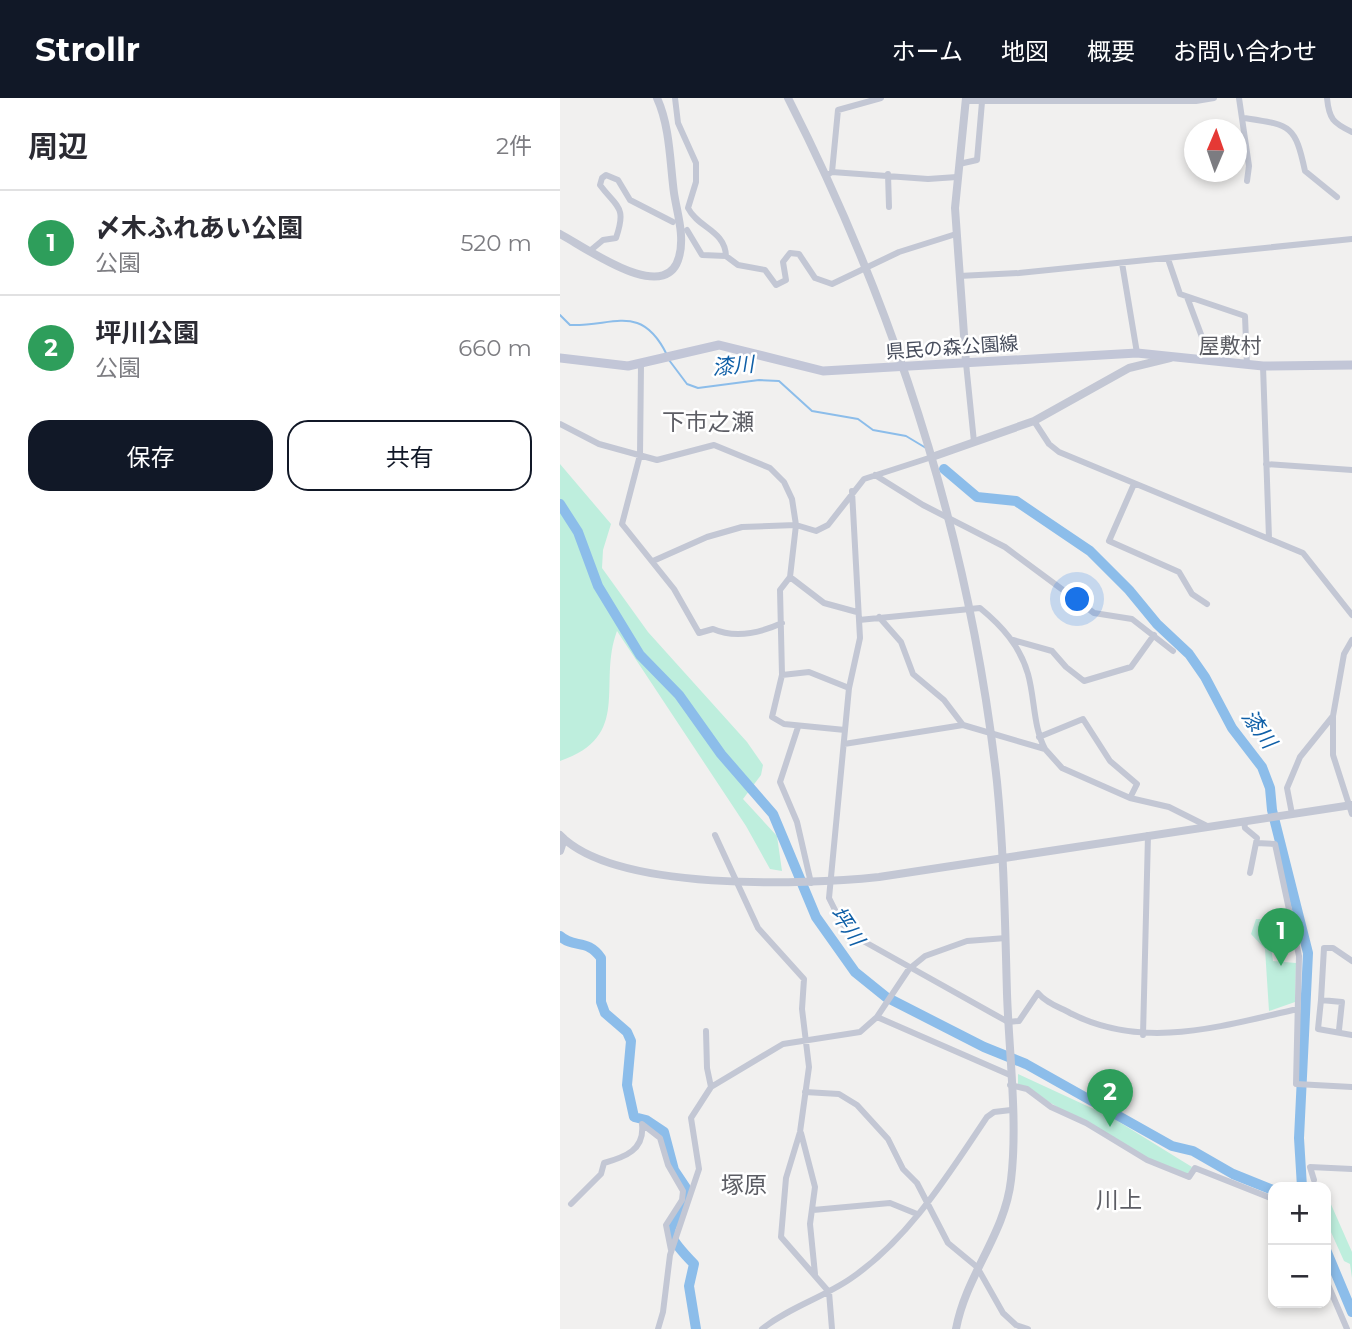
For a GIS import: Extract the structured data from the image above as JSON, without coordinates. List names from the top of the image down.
{
  "streets": {
    "main road": ["県民の森公園線"]
  },
  "districts": [
    "屋敷村",
    "下市之瀬",
    "塚原",
    "川上"
  ],
  "water": ["漆川", "坪川"],
  "north": "top",
  "page": {
    "header": "Strollr",
    "nav": [
      "ホーム",
      "地図",
      "概要",
      "お問い合わせ"
    ],
    "heading": ["周辺", "2件"],
    "list": [
      {
        "mark": "1",
        "name": "〆木ふれあい公園",
        "note": "公園",
        "value": "520 m"
      },
      {
        "mark": "2",
        "name": "坪川公園",
        "note": "公園",
        "value": "660 m"
      }
    ],
    "buttons": ["保存", "共有"],
    "pins": ["1", "2"],
    "map_buttons": ["+", "−"]
  }
}
